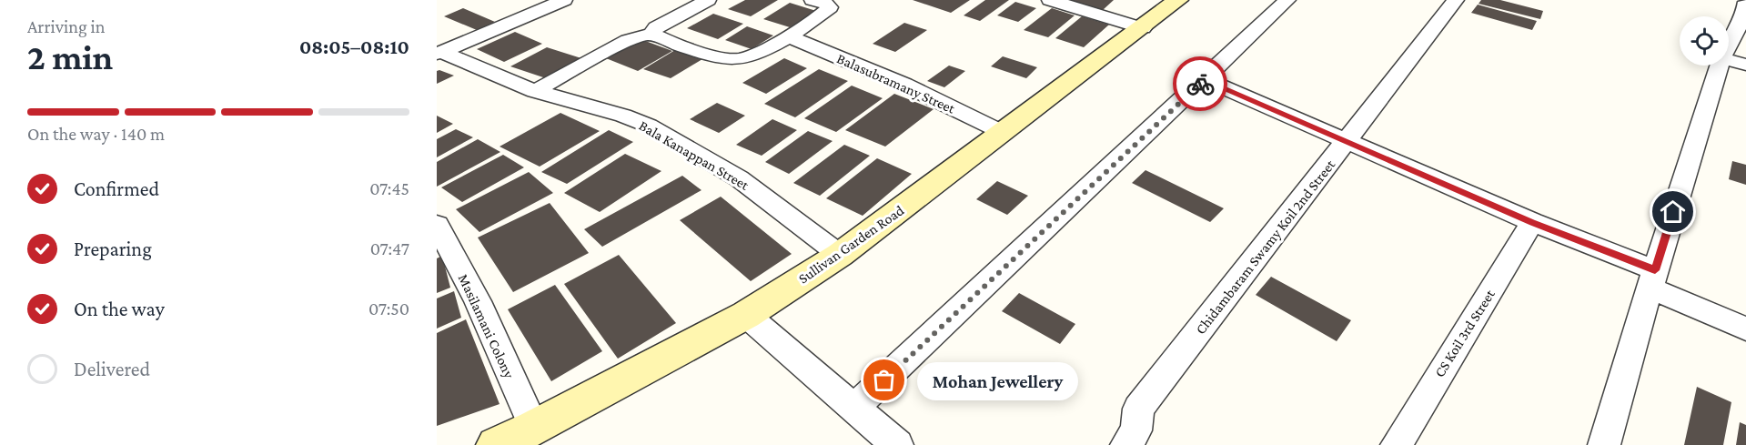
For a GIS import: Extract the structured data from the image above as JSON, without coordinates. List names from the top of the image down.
{
  "streets": {
    "main road": ["Sullivan Garden Road"],
    "street": [
      "Balasubramany Street",
      "Bala Kanappan Street",
      "Chidambaram Swamy Koil 2nd Street",
      "Masilamani Colony",
      "CS Koil 3rd Street"
    ]
  },
  "crossings": [
    ["Balasubramany Street", "Sullivan Garden Road"],
    ["Bala Kanappan Street", "Sullivan Garden Road"],
    ["Sullivan Garden Road", "Masilamani Colony"]
  ],
  "places": ["Mohan Jewellery"],
  "page": {
    "heading": ["2 min", "Arriving in", "08:05–08:10"],
    "bar": "On the way · 140 m",
    "list": [
      ["Confirmed", "07:45"],
      ["Preparing", "07:47"],
      ["On the way", "07:50"],
      "Delivered"
    ],
    "bubble": "Mohan Jewellery"
  }
}
